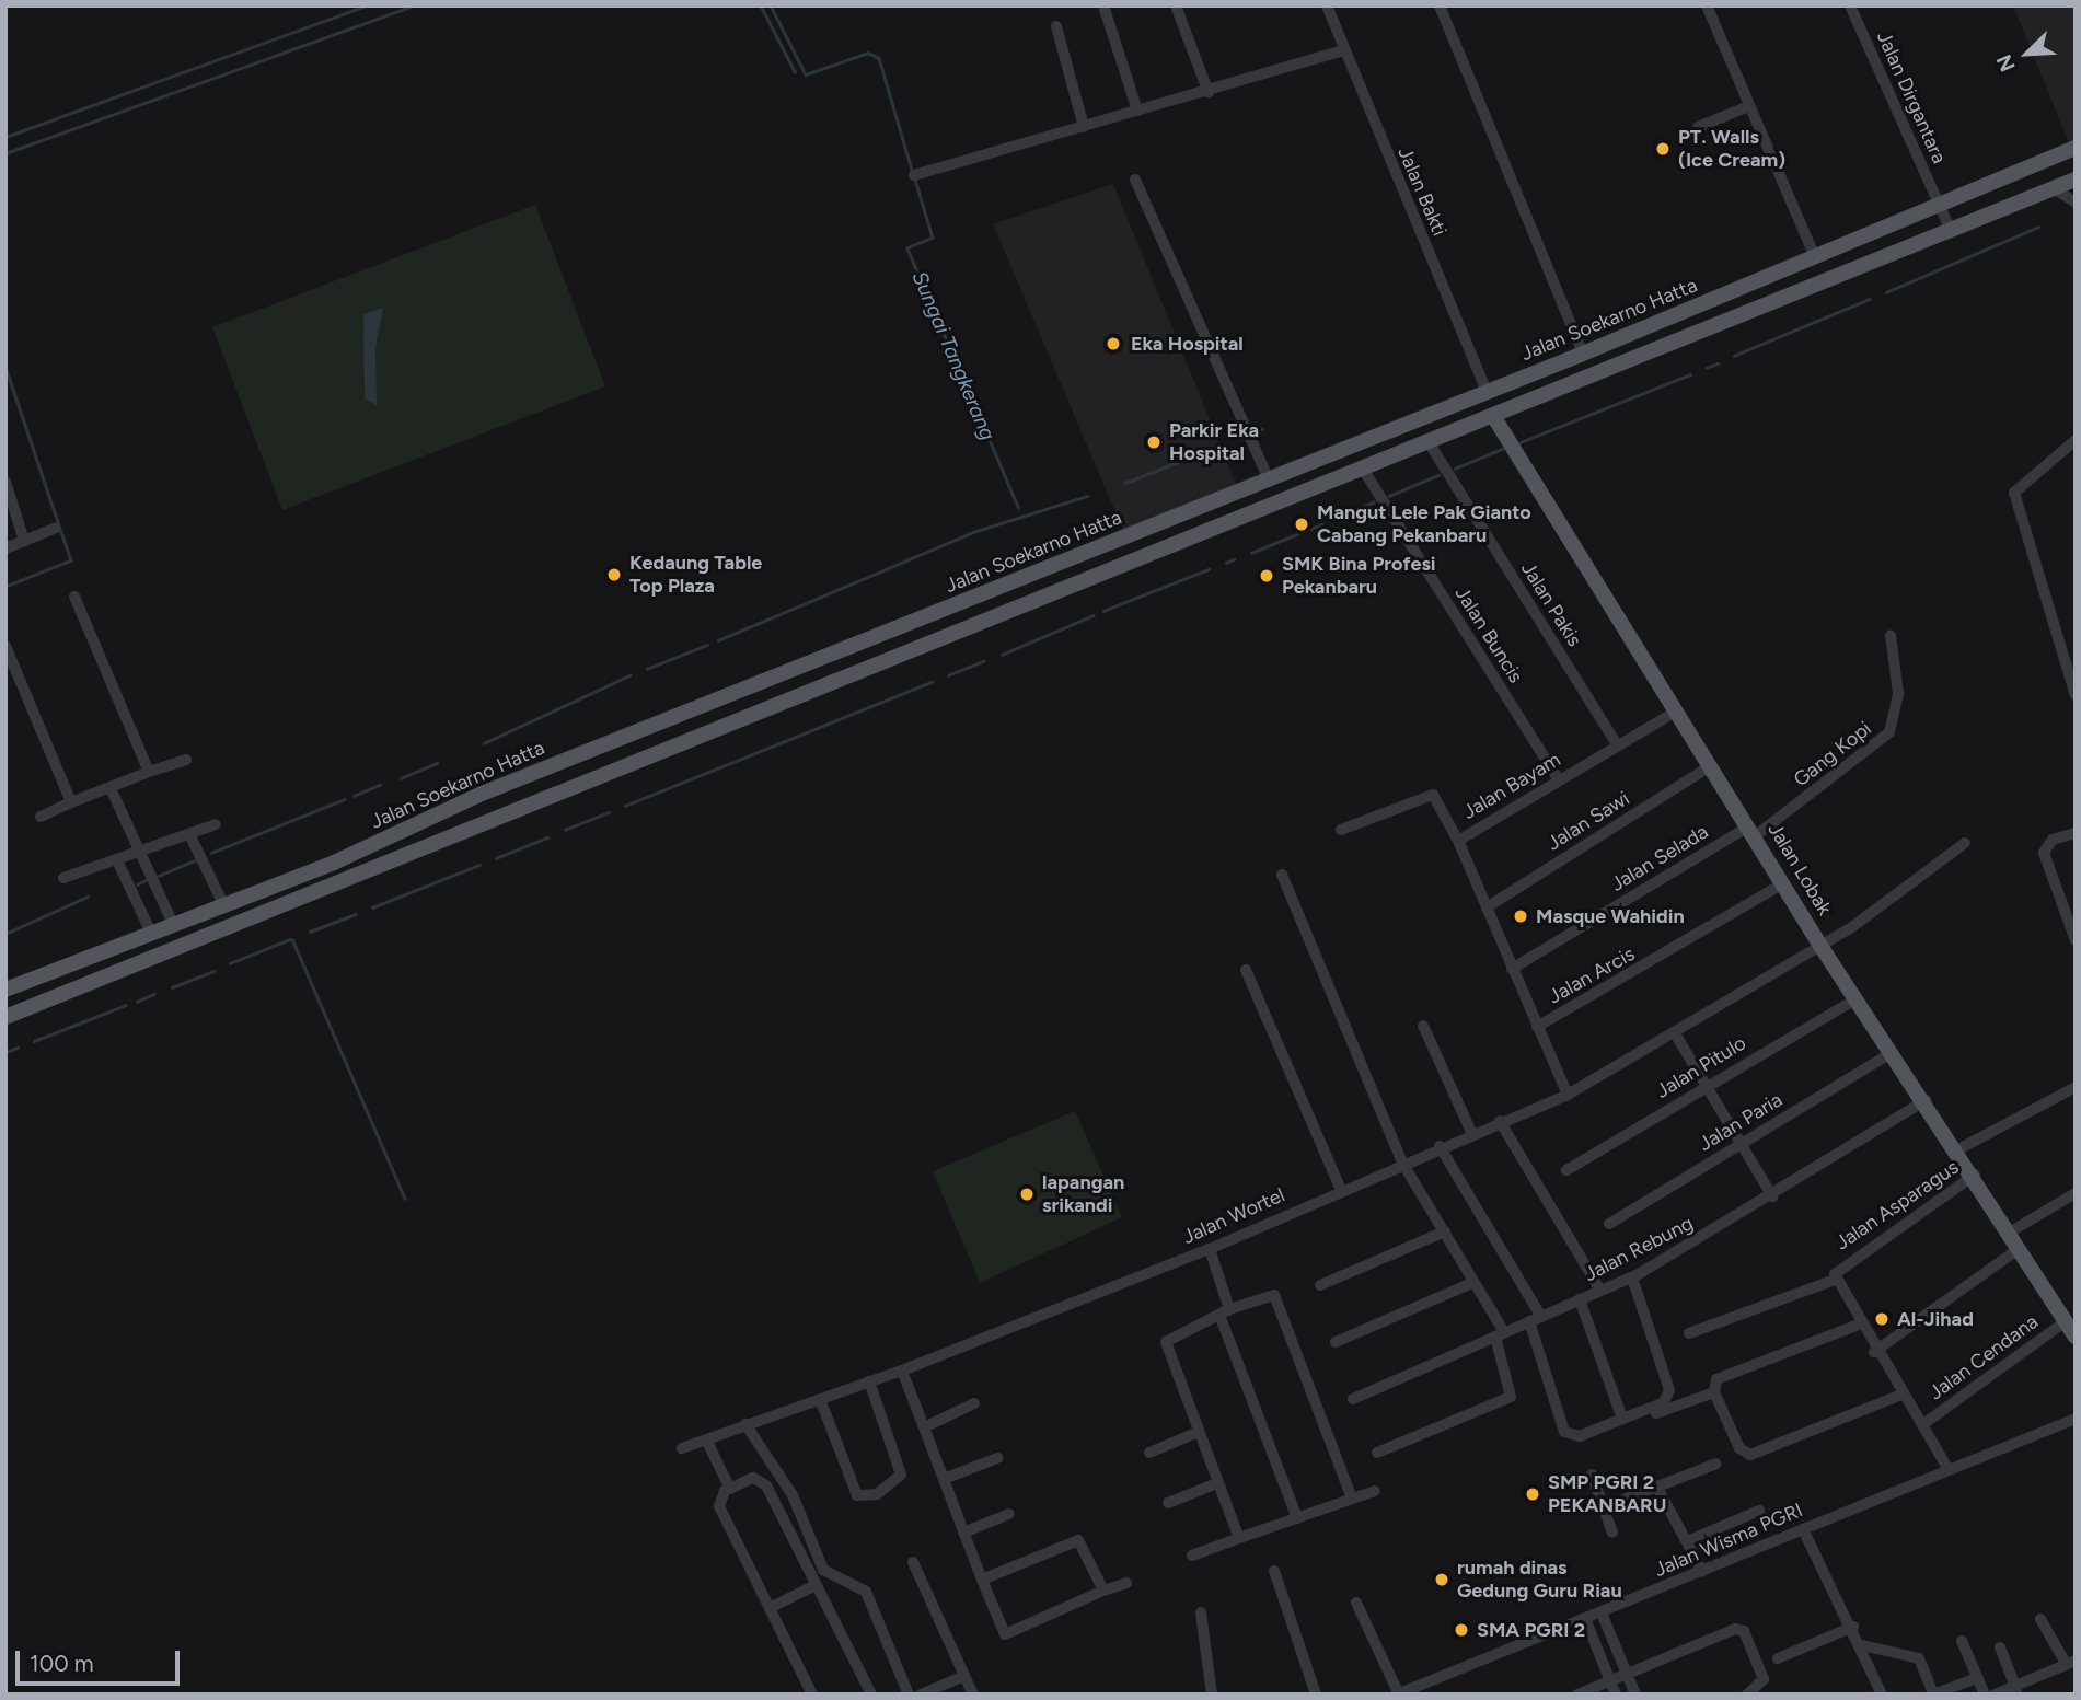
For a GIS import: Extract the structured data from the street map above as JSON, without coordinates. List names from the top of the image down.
{
  "streets": {
    "main road": ["Jalan Soekarno Hatta", "Jalan Lobak"],
    "street": [
      "Jalan Dirgantara",
      "Jalan Bakti",
      "Jalan Pakis",
      "Jalan Buncis",
      "Gang Kopi",
      "Jalan Bayam",
      "Jalan Sawi",
      "Jalan Selada",
      "Jalan Arcis",
      "Jalan Pitulo",
      "Jalan Paria",
      "Jalan Asparagus",
      "Jalan Wortel",
      "Jalan Rebung",
      "Jalan Cendana",
      "Jalan Wisma PGRI"
    ]
  },
  "crossings": [
    ["Jalan Dirgantara", "Jalan Soekarno Hatta"],
    ["Jalan Bakti", "Jalan Soekarno Hatta"],
    ["Jalan Pakis", "Jalan Bayam"],
    ["Jalan Buncis", "Jalan Bayam"],
    ["Gang Kopi", "Jalan Selada"],
    ["Gang Kopi", "Jalan Lobak"],
    ["Jalan Bayam", "Jalan Lobak"],
    ["Jalan Sawi", "Jalan Lobak"],
    ["Jalan Selada", "Jalan Lobak"],
    ["Jalan Lobak", "Jalan Arcis"],
    ["Jalan Lobak", "Jalan Pitulo"],
    ["Jalan Lobak", "Jalan Paria"],
    ["Jalan Lobak", "Jalan Asparagus"],
    ["Jalan Lobak", "Jalan Wortel"],
    ["Jalan Lobak", "Jalan Rebung"],
    ["Jalan Lobak", "Jalan Cendana"]
  ],
  "water": ["Sungai Tangkerang"],
  "places": [
    "PT. Walls (Ice Cream)",
    "Eka Hospital",
    "Parkir Eka Hospital",
    "Mangut Lele Pak Gianto Cabang Pekanbaru",
    "Kedaung Table Top Plaza",
    "SMK Bina Profesi Pekanbaru",
    "Masque Wahidin",
    "lapangan srikandi",
    "Al-Jihad",
    "SMP PGRI 2 PEKANBARU",
    "rumah dinas Gedung Guru Riau",
    "SMA PGRI 2"
  ],
  "scale_bar": "100 m",
  "north": "bottom left"
}
